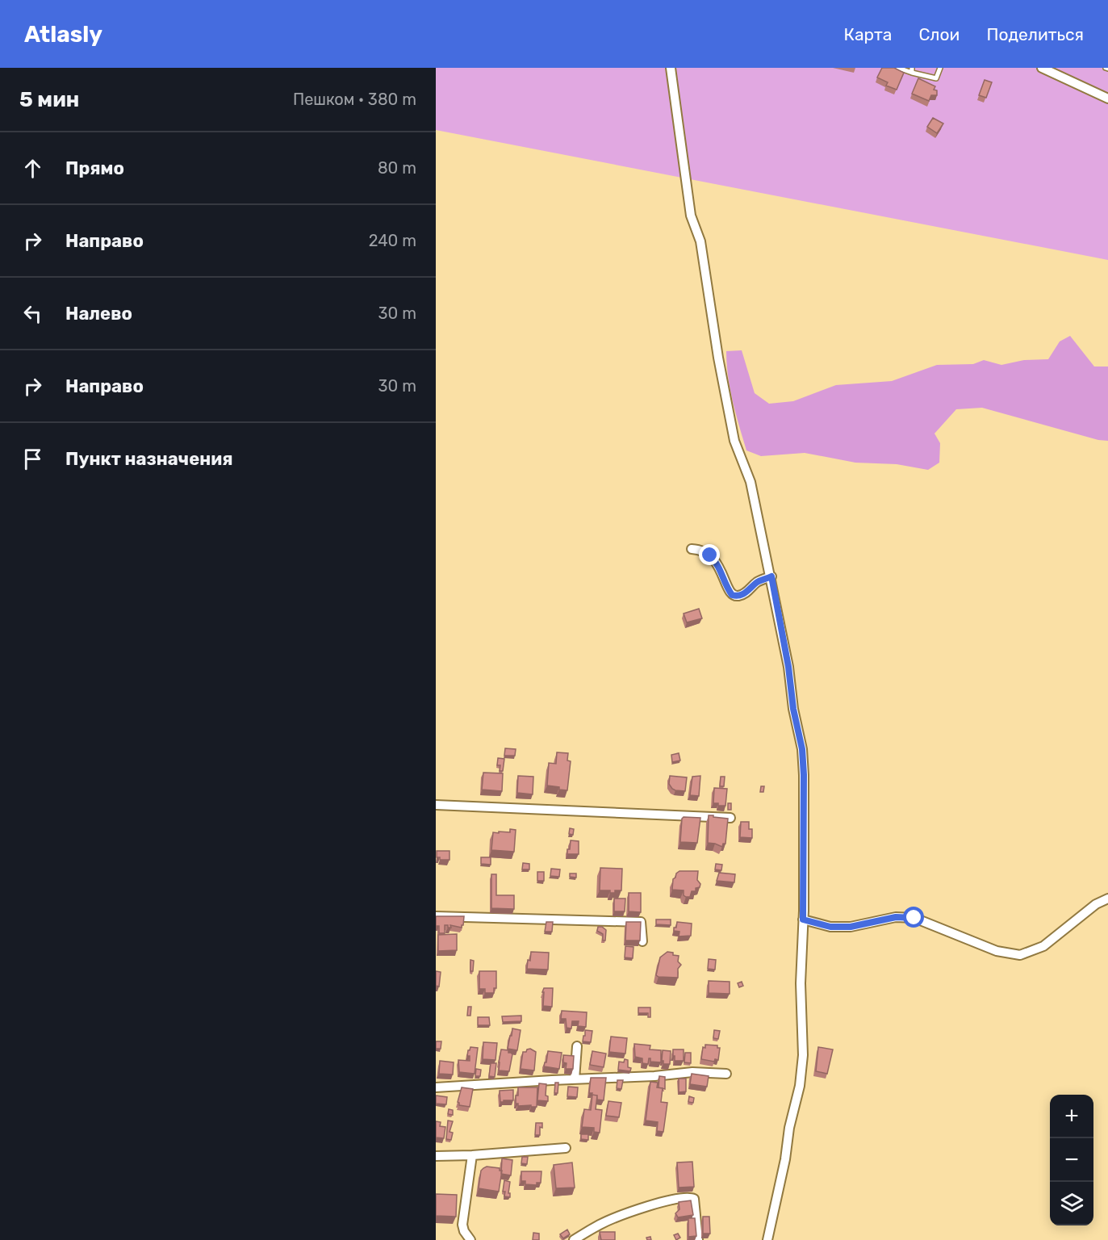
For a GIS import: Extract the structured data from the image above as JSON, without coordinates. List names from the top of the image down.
{
  "page": {
    "header": "Atlasly",
    "nav": ["Карта", "Слои", "Поделиться"],
    "heading": ["5 мин", "Пешком · 380 m"],
    "list": [
      ["Прямо", "80 m"],
      ["Направо", "240 m"],
      ["Налево", "30 m"],
      ["Направо", "30 m"],
      "Пункт назначения"
    ],
    "map_buttons": ["+", "−"]
  }
}
